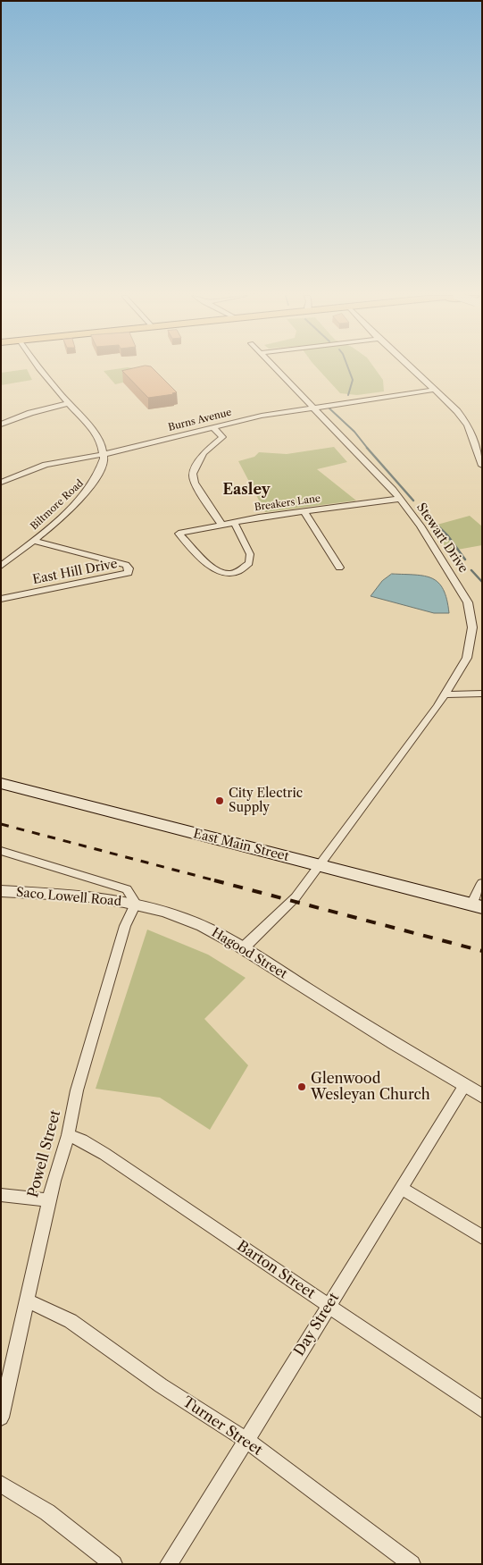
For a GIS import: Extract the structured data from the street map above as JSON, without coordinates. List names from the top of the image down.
{
  "streets": {
    "main road": ["East Main Street"],
    "street": [
      "Burns Avenue",
      "Breakers Lane",
      "Biltmore Road",
      "Stewart Drive",
      "East Hill Drive",
      "Saco Lowell Road",
      "Hagood Street",
      "Powell Street",
      "Barton Street",
      "Day Street",
      "Turner Street"
    ]
  },
  "crossings": [
    ["Burns Avenue", "Biltmore Road"],
    ["Burns Avenue", "Stewart Drive"],
    ["Breakers Lane", "Stewart Drive"],
    ["Biltmore Road", "East Hill Drive"],
    ["Stewart Drive", "East Main Street"],
    ["Stewart Drive", "Hagood Street"],
    ["Saco Lowell Road", "Hagood Street"],
    ["Saco Lowell Road", "Powell Street"],
    ["Hagood Street", "Powell Street"],
    ["Hagood Street", "Day Street"],
    ["Powell Street", "Barton Street"],
    ["Powell Street", "Turner Street"],
    ["Barton Street", "Day Street"],
    ["Day Street", "Turner Street"]
  ],
  "districts": ["Easley"],
  "places": ["City Electric Supply", "Glenwood Wesleyan Church"]
}
